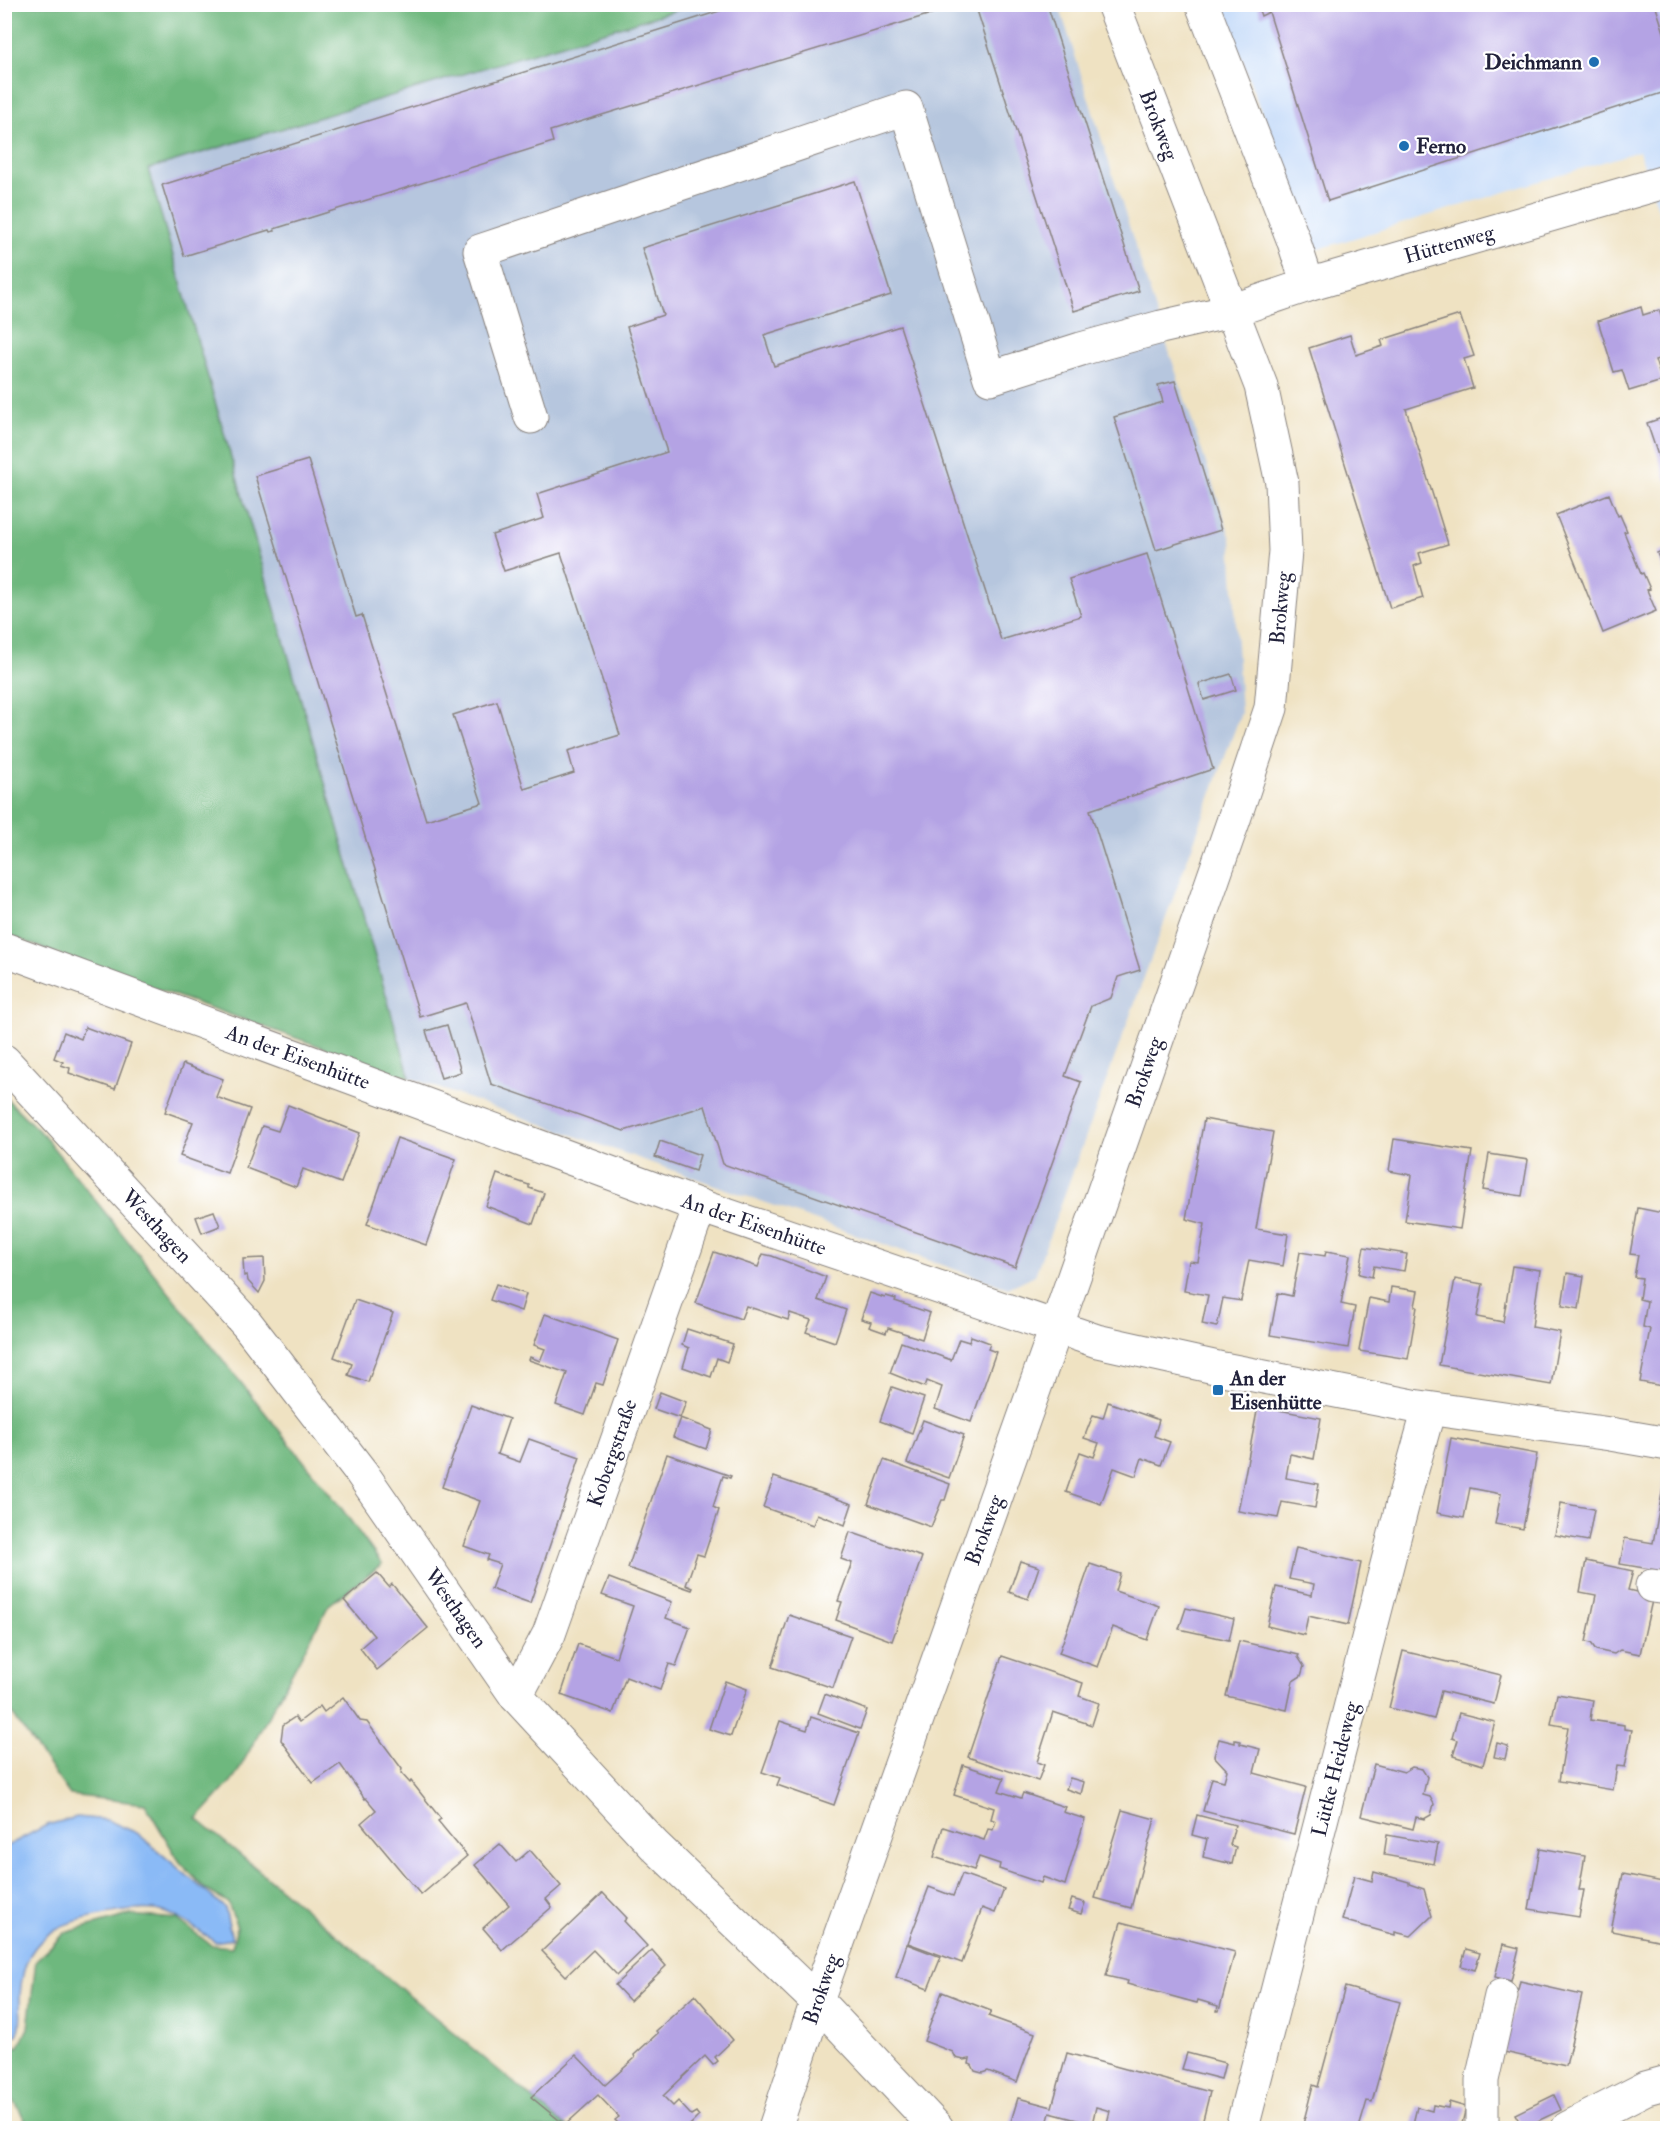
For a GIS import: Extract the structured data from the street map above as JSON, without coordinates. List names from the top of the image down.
{
  "streets": {
    "street": [
      "Brokweg",
      "Hüttenweg",
      "An der Eisenhütte",
      "Westhagen",
      "Kobergstraße",
      "Lütke Heideweg"
    ]
  },
  "crossings": [
    ["Brokweg", "Hüttenweg"],
    ["Brokweg", "An der Eisenhütte"],
    ["Brokweg", "Westhagen"],
    ["An der Eisenhütte", "Kobergstraße"],
    ["An der Eisenhütte", "Lütke Heideweg"],
    ["Westhagen", "Kobergstraße"]
  ],
  "places": {
    "other": ["Deichmann", "Ferno"],
    "transit": ["An der Eisenhütte"]
  }
}
